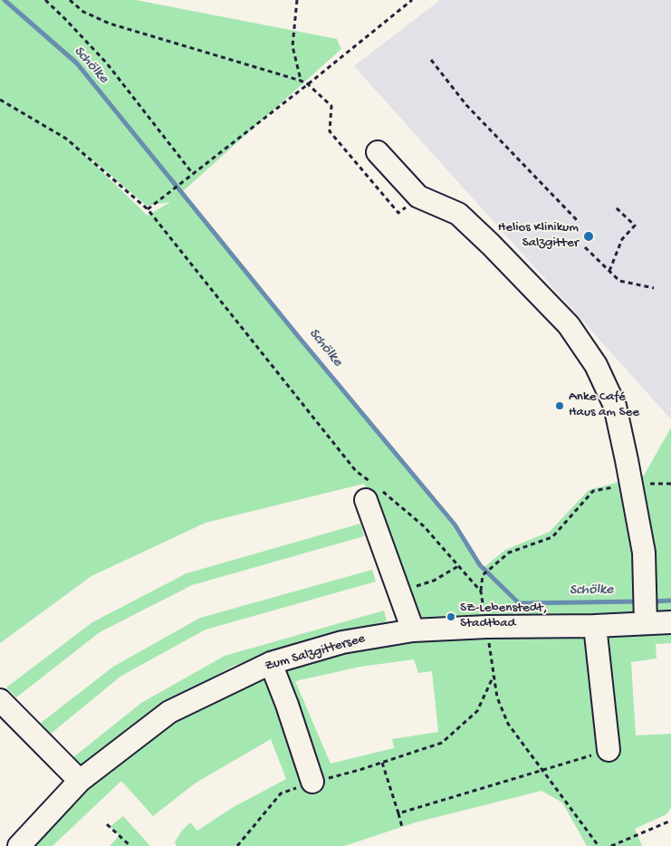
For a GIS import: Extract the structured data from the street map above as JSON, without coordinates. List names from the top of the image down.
{
  "streets": {
    "street": ["Zum Salzgittersee"]
  },
  "water": ["Schölke"],
  "places": ["Helios Klinikum Salzgitter", "Anke Café Haus am See", "SZ-Lebenstedt, Stadtbad"]
}
